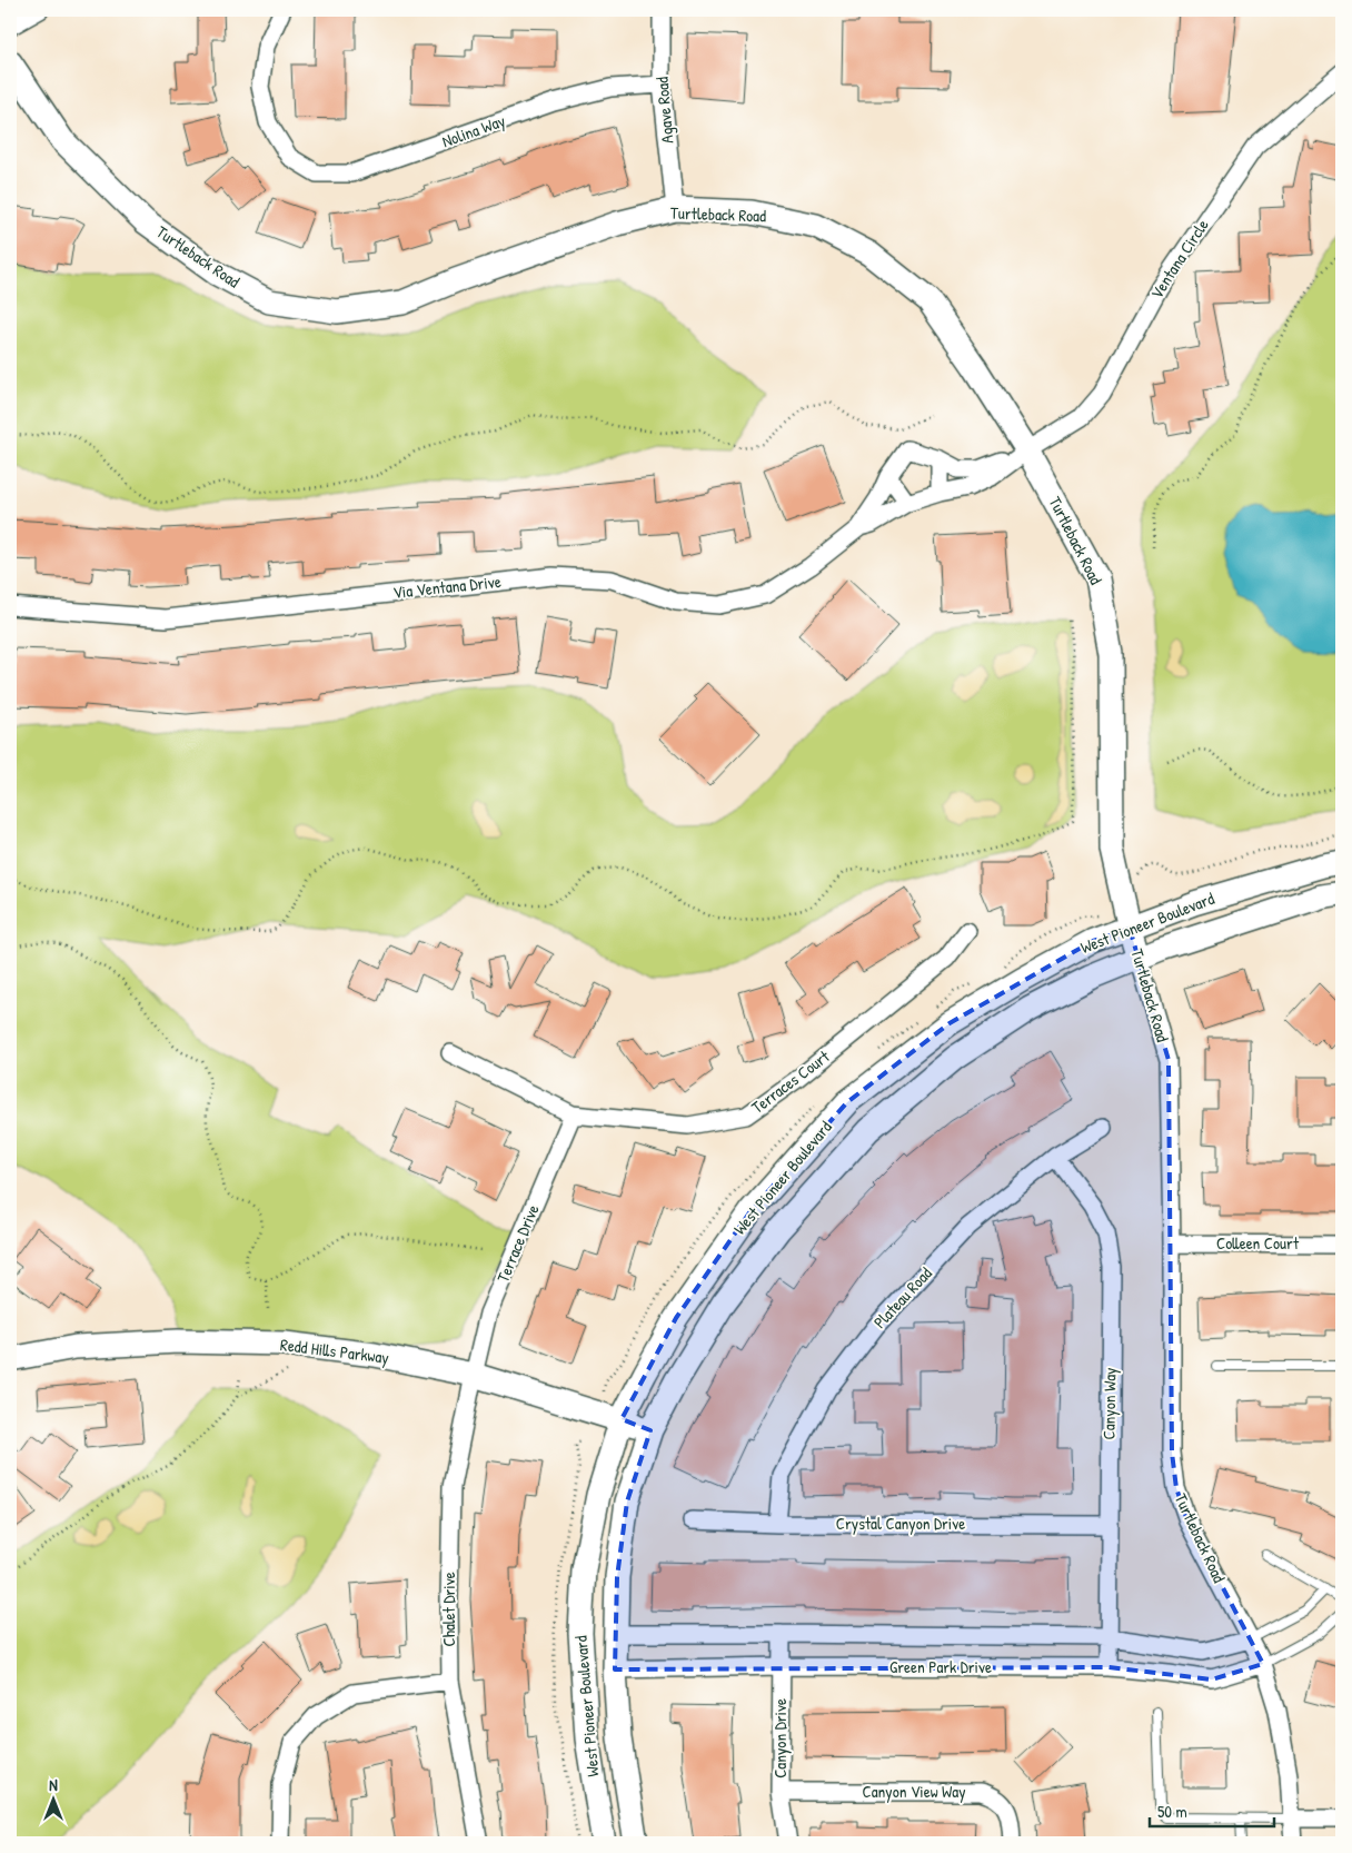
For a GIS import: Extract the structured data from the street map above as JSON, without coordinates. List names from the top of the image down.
{
  "streets": {
    "main road": ["Turtleback Road", "West Pioneer Boulevard", "Redd Hills Parkway"],
    "street": [
      "Agave Road",
      "Nolina Way",
      "Ventana Circle",
      "Via Ventana Drive",
      "Terraces Court",
      "Terrace Drive",
      "Colleen Court",
      "Plateau Road",
      "Canyon Way",
      "Crystal Canyon Drive",
      "Chalet Drive",
      "Green Park Drive",
      "Canyon Drive",
      "Canyon View Way"
    ]
  },
  "crossings": [
    ["Agave Road", "Nolina Way"],
    ["Agave Road", "Turtleback Road"],
    ["Turtleback Road", "Ventana Circle"],
    ["Turtleback Road", "West Pioneer Boulevard"],
    ["Turtleback Road", "Colleen Court"],
    ["Turtleback Road", "Green Park Drive"],
    ["West Pioneer Boulevard", "Redd Hills Parkway"],
    ["West Pioneer Boulevard", "Green Park Drive"],
    ["Terraces Court", "Terrace Drive"],
    ["Terrace Drive", "Redd Hills Parkway"],
    ["Terrace Drive", "Chalet Drive"],
    ["Plateau Road", "Canyon Way"],
    ["Plateau Road", "Crystal Canyon Drive"],
    ["Redd Hills Parkway", "Chalet Drive"],
    ["Canyon Way", "Crystal Canyon Drive"],
    ["Canyon Way", "Green Park Drive"],
    ["Green Park Drive", "Canyon Drive"],
    ["Canyon Drive", "Canyon View Way"]
  ],
  "scale_bar": "50 m",
  "north": "top"
}
